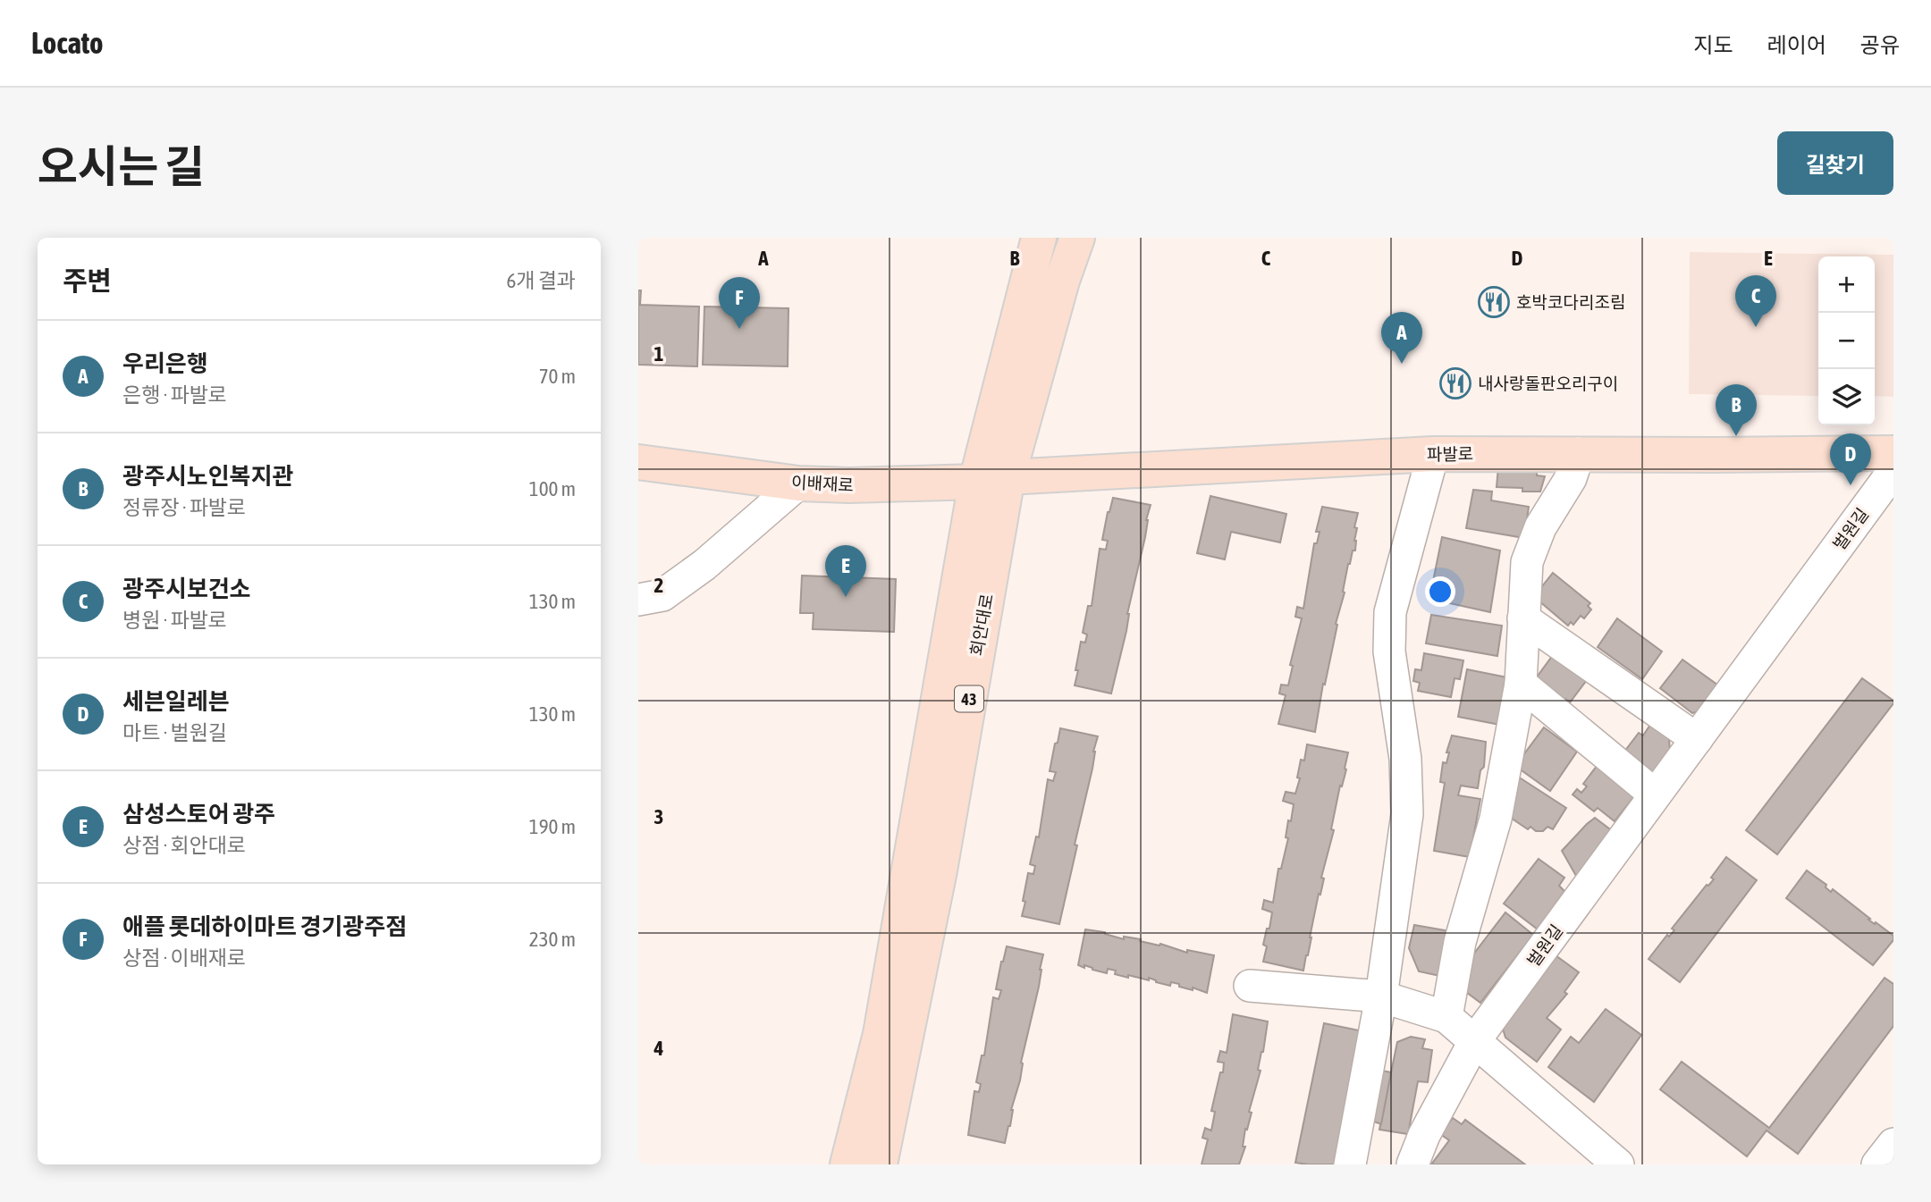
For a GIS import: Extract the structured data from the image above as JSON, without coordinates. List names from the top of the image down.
{
  "streets": {
    "main road": [
      "파발로",
      "이배재로",
      "회안대로",
      "43"
    ],
    "street": ["벌원길"]
  },
  "crossings": [
    ["파발로", "이배재로"],
    ["파발로", "회안대로"],
    ["이배재로", "회안대로"]
  ],
  "places": {
    "restaurant": ["호박코다리조림", "내사랑돌판오리구이"]
  },
  "page": {
    "header": "Locato",
    "nav": ["지도", "레이어", "공유"],
    "title": "오시는 길",
    "buttons": "길찾기",
    "heading": ["주변", "6개 결과"],
    "map_buttons": ["+", "−"],
    "pins": [
      "C",
      "F",
      "A",
      "B",
      "D",
      "E"
    ],
    "list": [
      {
        "mark": "A",
        "name": "우리은행",
        "note": "은행 · 파발로",
        "value": "70 m"
      },
      {
        "mark": "B",
        "name": "광주시노인복지관",
        "note": "정류장 · 파발로",
        "value": "100 m"
      },
      {
        "mark": "C",
        "name": "광주시보건소",
        "note": "병원 · 파발로",
        "value": "130 m"
      },
      {
        "mark": "D",
        "name": "세븐일레븐",
        "note": "마트 · 벌원길",
        "value": "130 m"
      },
      {
        "mark": "E",
        "name": "삼성스토어 광주",
        "note": "상점 · 회안대로",
        "value": "190 m"
      },
      {
        "mark": "F",
        "name": "애플 롯데하이마트 경기광주점",
        "note": "상점 · 이배재로",
        "value": "230 m"
      }
    ]
  },
  "grid": {
    "columns": [
      "A",
      "B",
      "C",
      "D",
      "E"
    ],
    "rows": [
      "1",
      "2",
      "3",
      "4"
    ]
  }
}
